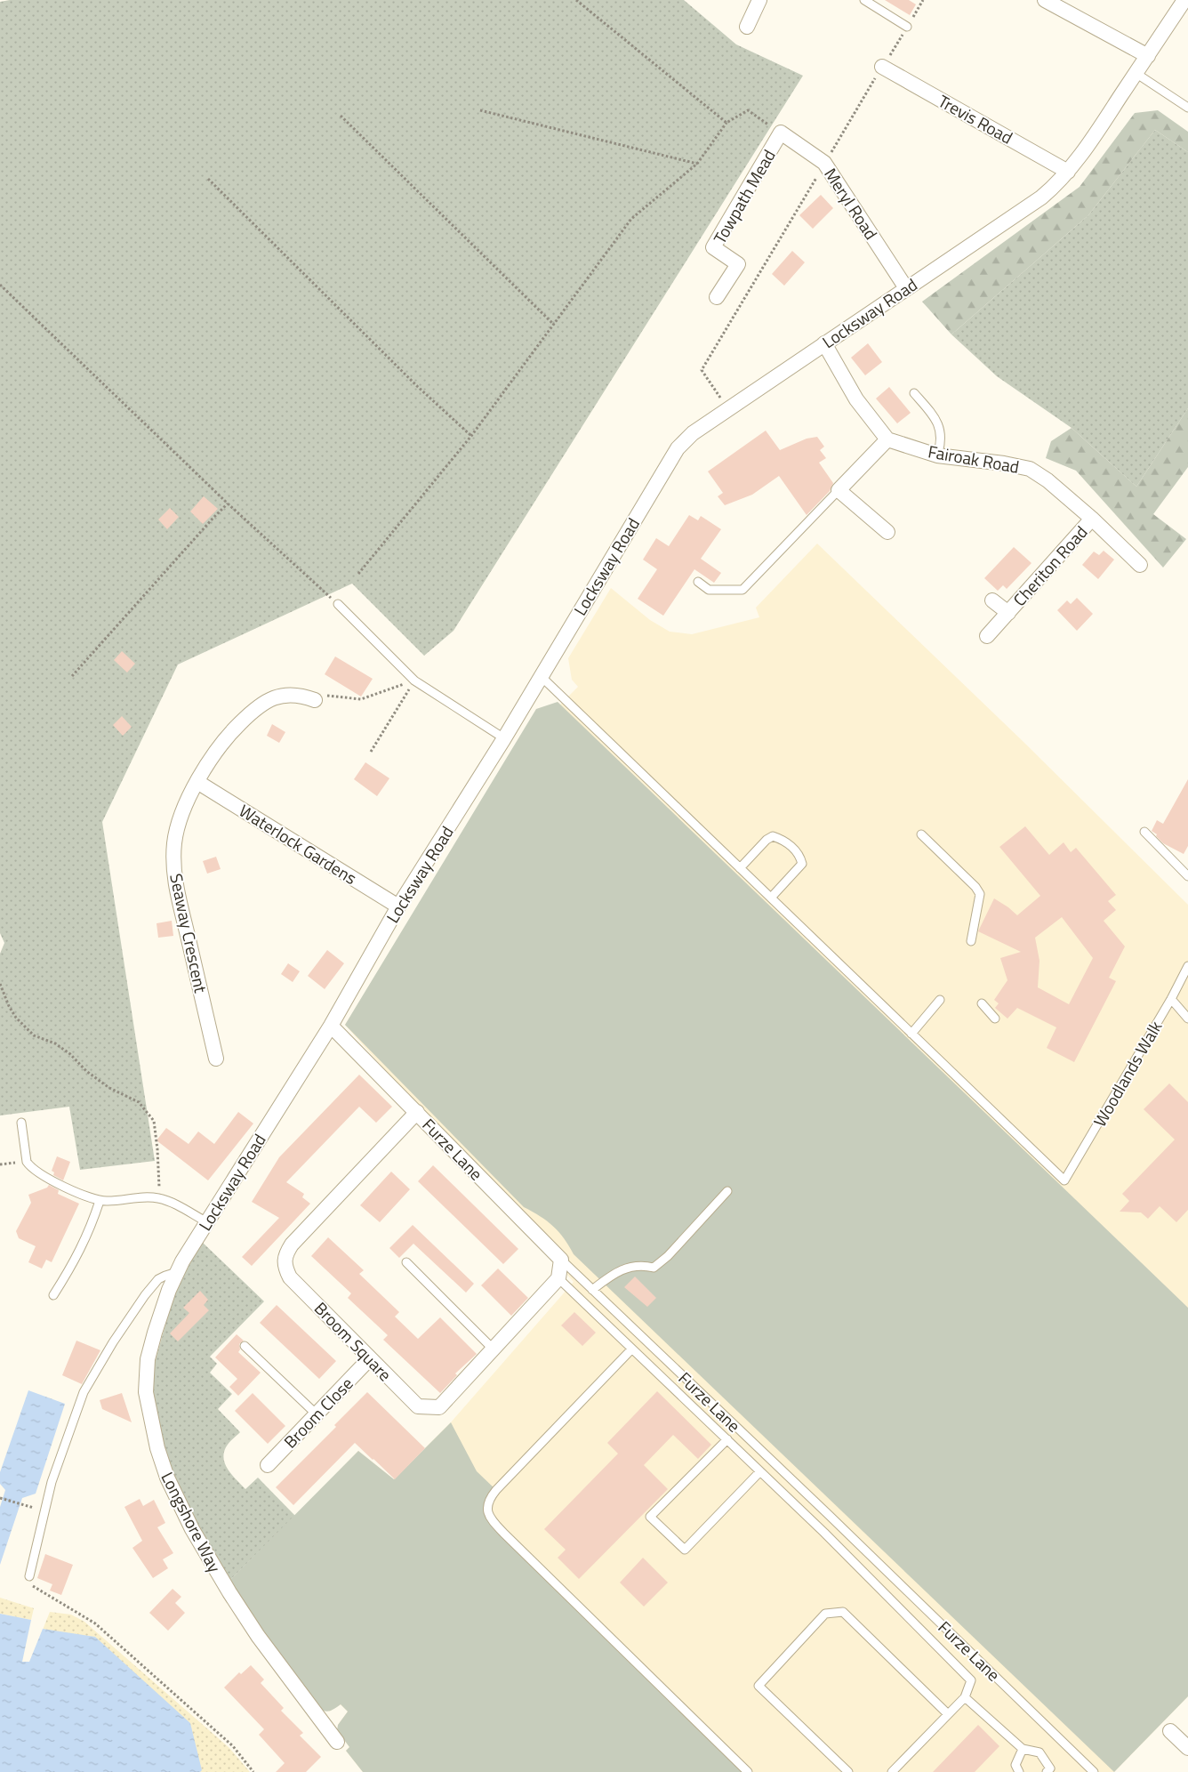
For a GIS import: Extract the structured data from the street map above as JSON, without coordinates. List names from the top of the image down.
{
  "streets": {
    "street": [
      "Trevis Road",
      "Towpath Mead",
      "Meryl Road",
      "Locksway Road",
      "Fairoak Road",
      "Cheriton Road",
      "Waterlock Gardens",
      "Seaway Crescent",
      "Furze Lane",
      "Broom Square",
      "Broom Close",
      "Longshore Way"
    ],
    "lane": ["Woodlands Walk"]
  },
  "crossings": [
    ["Trevis Road", "Locksway Road"],
    ["Towpath Mead", "Meryl Road"],
    ["Meryl Road", "Locksway Road"],
    ["Locksway Road", "Waterlock Gardens"],
    ["Locksway Road", "Furze Lane"],
    ["Locksway Road", "Longshore Way"],
    ["Fairoak Road", "Cheriton Road"],
    ["Waterlock Gardens", "Seaway Crescent"],
    ["Furze Lane", "Broom Square"],
    ["Broom Square", "Broom Close"]
  ]
}
